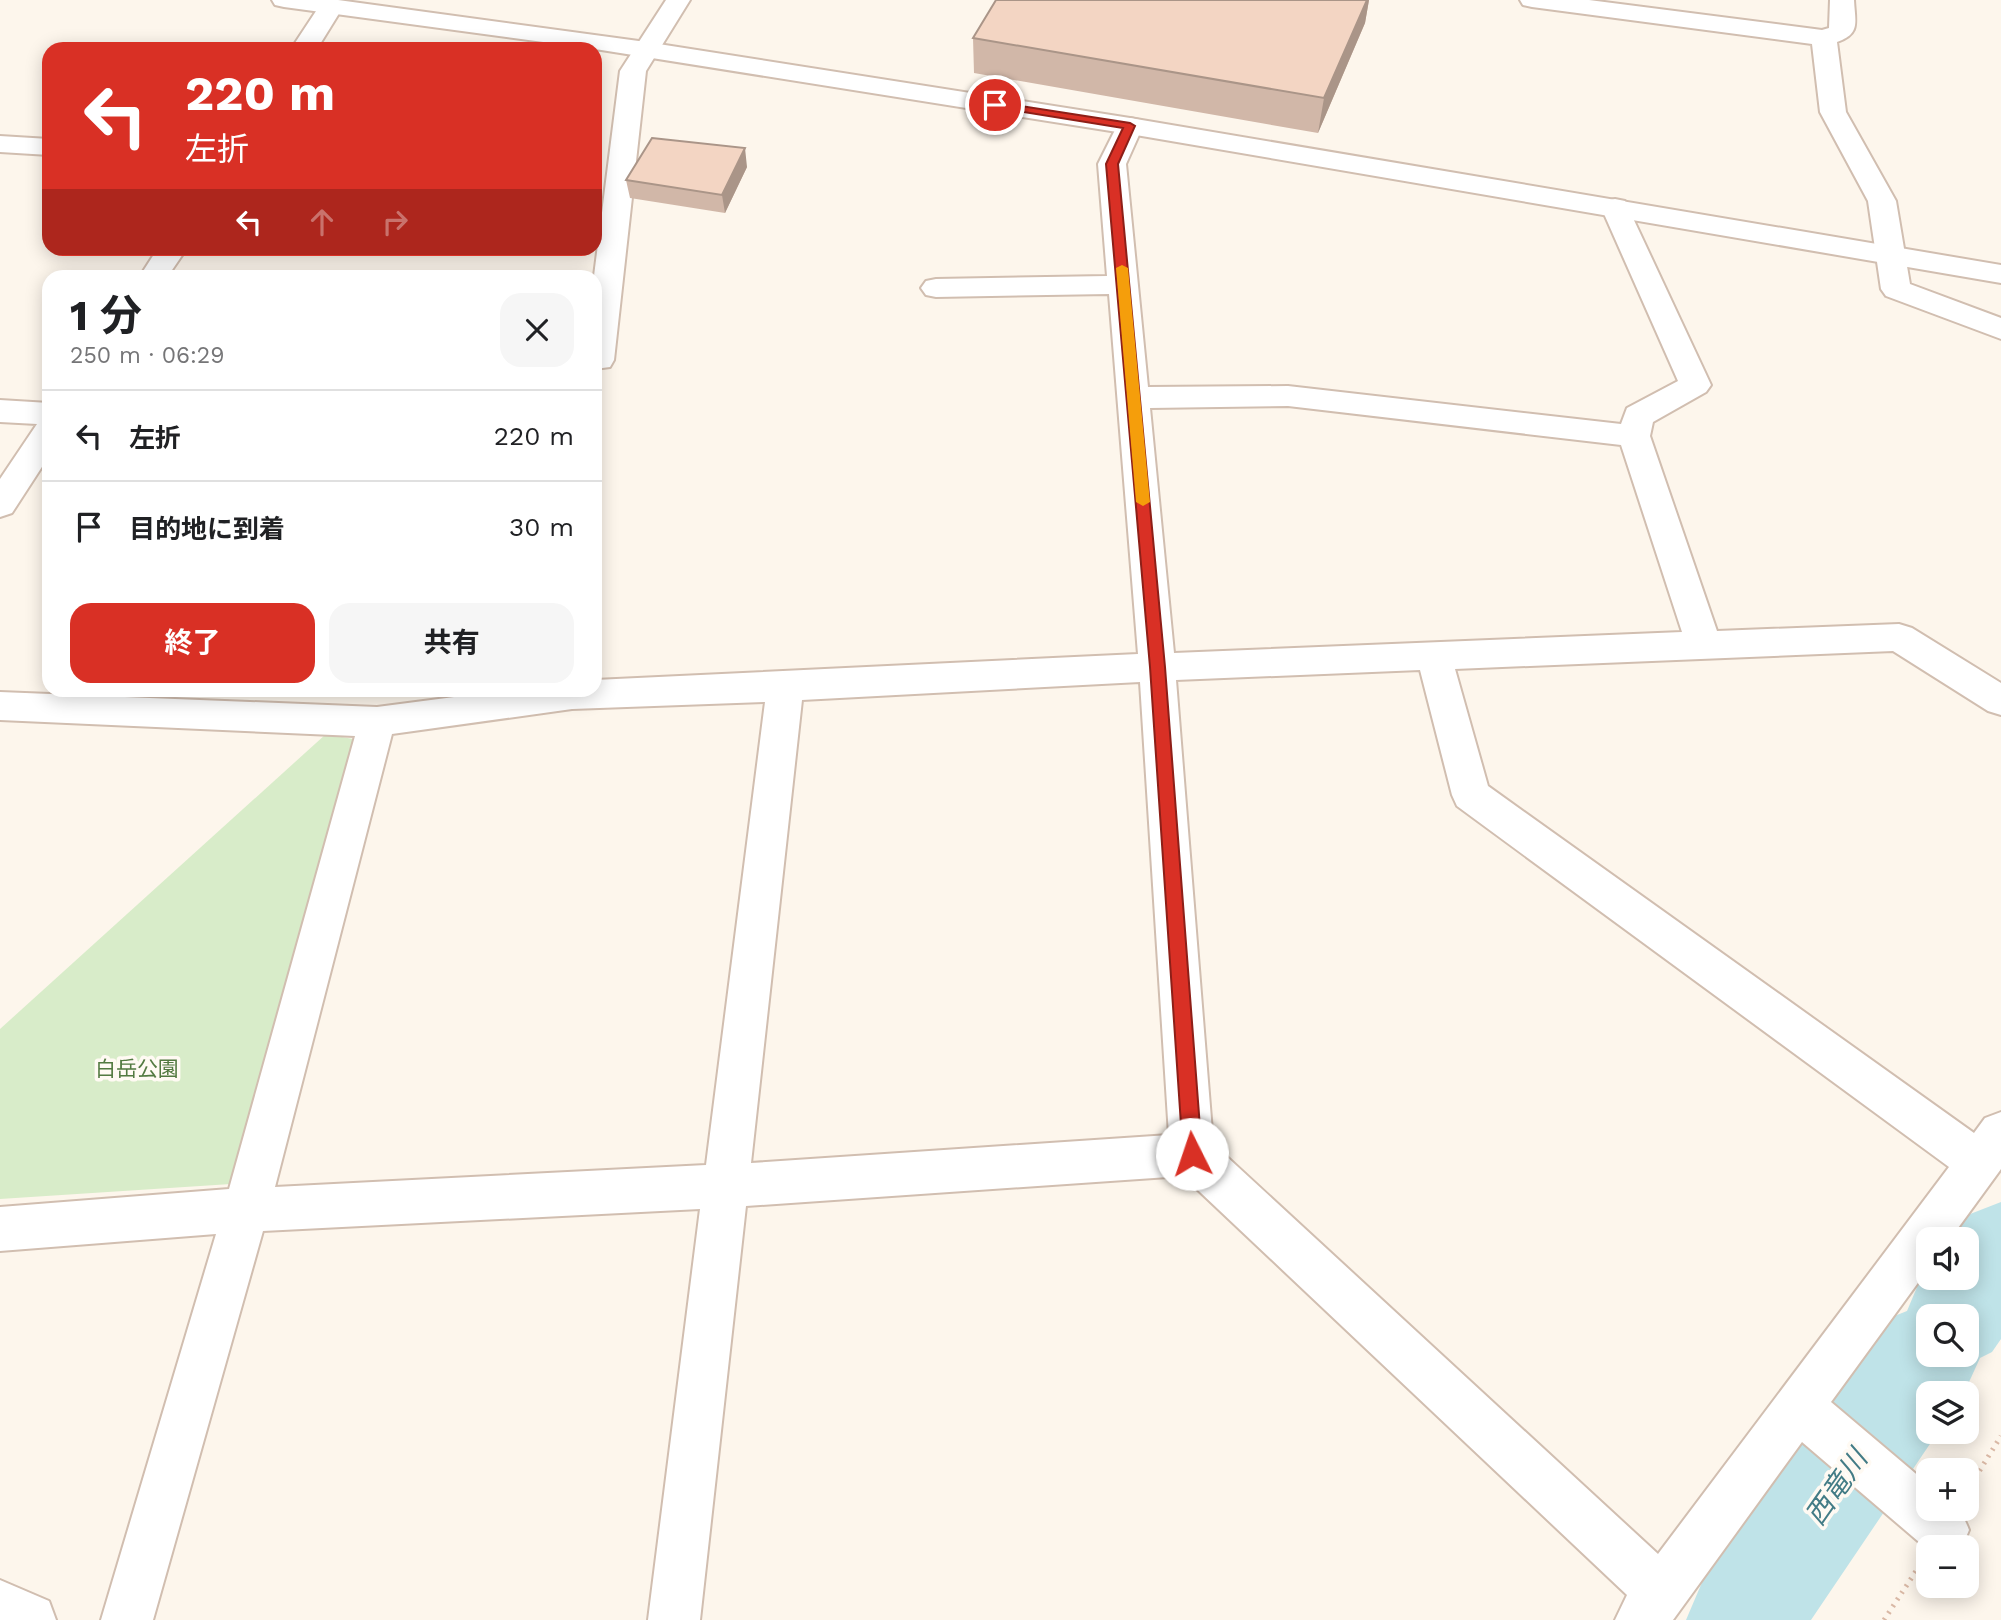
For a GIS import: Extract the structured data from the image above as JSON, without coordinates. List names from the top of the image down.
{
  "water": ["西竜川"],
  "parks": ["白岳公園"],
  "page": {
    "turn": ["220 m", "左折"],
    "heading": ["1 分", "250 m · 06:29"],
    "list": [
      {
        "name": "左折",
        "value": "220 m"
      },
      {
        "name": "目的地に到着",
        "value": "30 m"
      }
    ],
    "buttons": ["終了", "共有"],
    "map_buttons": ["+", "−"]
  }
}
